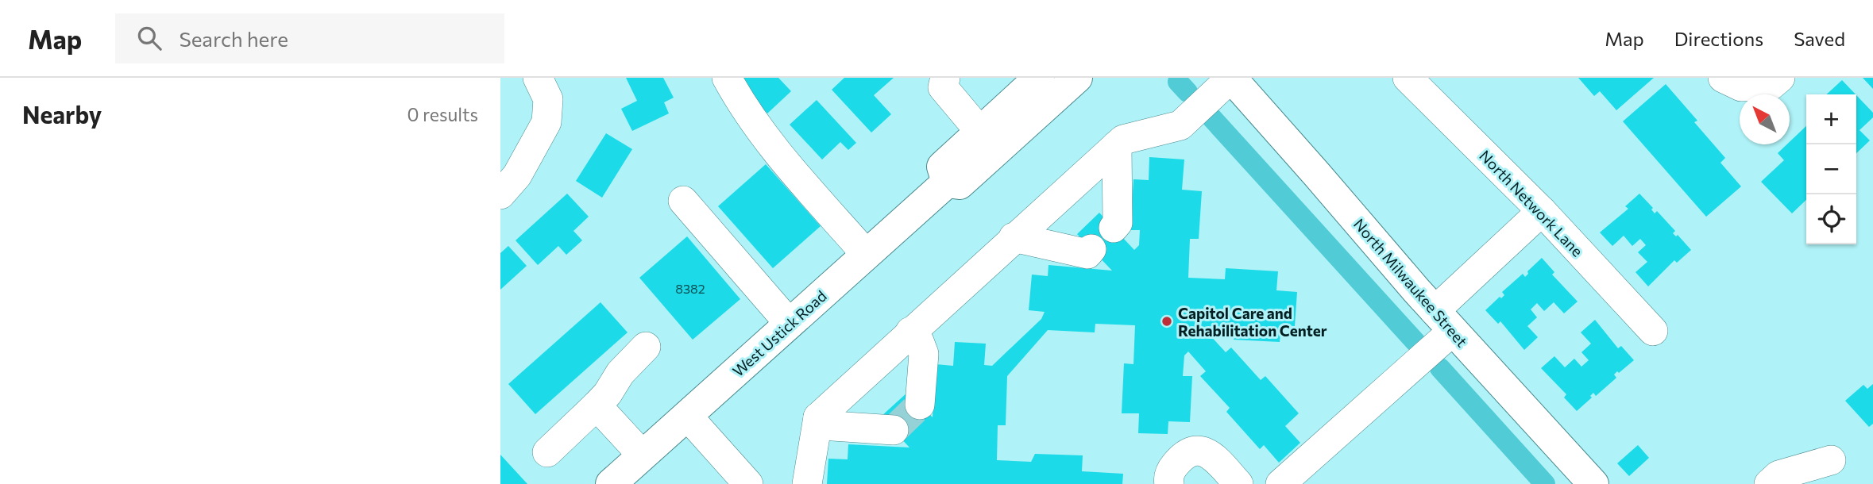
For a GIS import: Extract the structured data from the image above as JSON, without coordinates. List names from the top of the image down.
{
  "streets": {
    "main road": ["North Milwaukee Street", "West Ustick Road"],
    "street": ["North Network Lane"]
  },
  "places": ["Capitol Care and Rehabilitation Center"],
  "house_numbers": ["8382"],
  "north": "top left",
  "page": {
    "header": "Map",
    "search": "Search here",
    "nav": ["Map", "Directions", "Saved"],
    "heading": ["Nearby", "0 results"],
    "map_buttons": ["+", "−"]
  }
}
